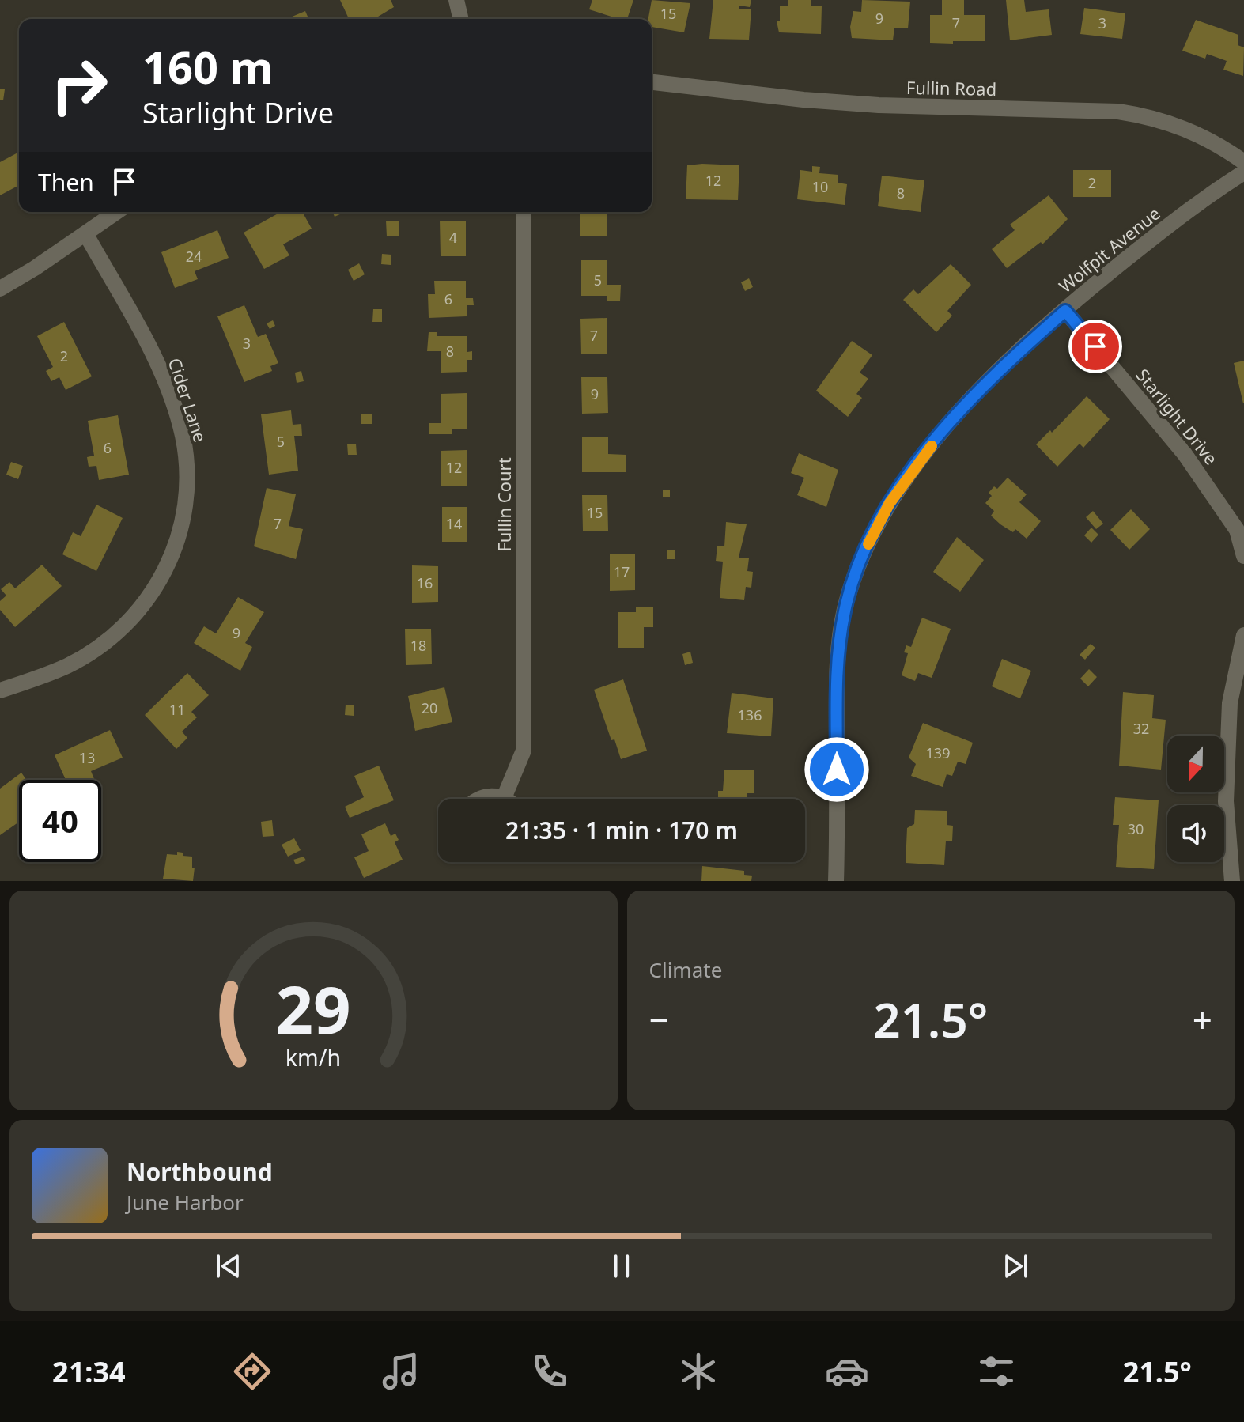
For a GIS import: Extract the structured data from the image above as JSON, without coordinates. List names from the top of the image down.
{
  "streets": {
    "street": [
      "Fullin Road",
      "Wolfpit Avenue",
      "Cider Lane",
      "Starlight Drive",
      "Fullin Court"
    ]
  },
  "crossings": [
    ["Wolfpit Avenue", "Starlight Drive"]
  ],
  "house_numbers": [
    "15",
    "9",
    "7",
    "3",
    "12",
    "2",
    "10",
    "8",
    "4",
    "24",
    "5",
    "6",
    "7",
    "3",
    "8",
    "2",
    "9",
    "5",
    "6",
    "12",
    "15",
    "7",
    "14",
    "17",
    "16",
    "9",
    "18",
    "20",
    "11",
    "136",
    "32",
    "139",
    "13",
    "30"
  ],
  "north": "bottom",
  "page": {
    "turn": ["160 m", "Starlight Drive"],
    "then": "Then",
    "limit": "40",
    "trip": "21:35 · 1 min · 170 m",
    "tile": "Climate",
    "heat": ["−", "21.5°", "+"],
    "song": ["Northbound", "June Harbor"],
    "tabs": ["21:34", "21.5°"],
    "gauge": ["29", "km/h"]
  }
}
